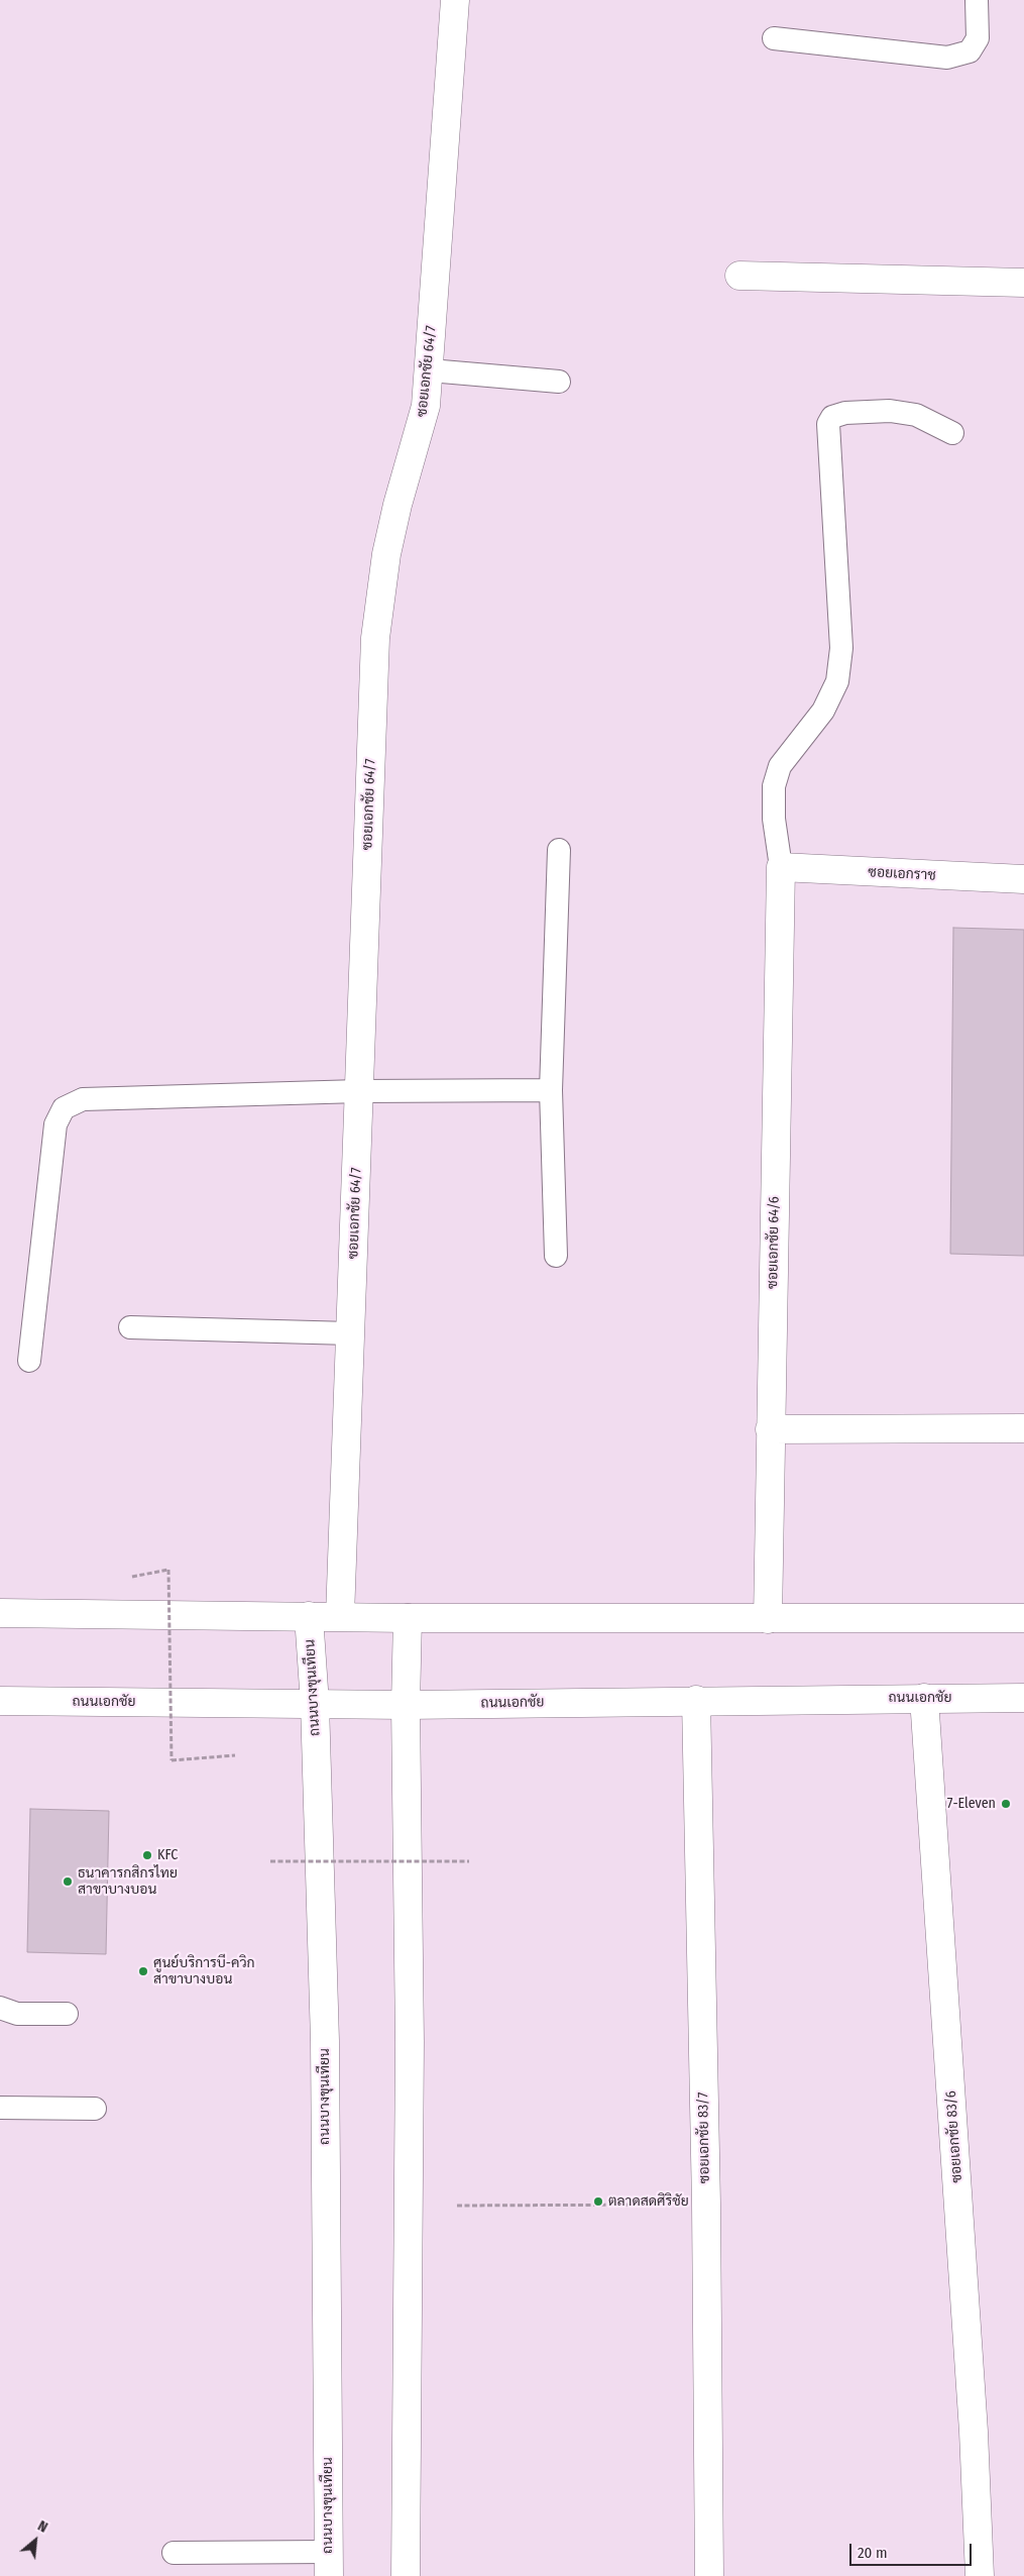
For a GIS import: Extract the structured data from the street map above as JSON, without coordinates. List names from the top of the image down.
{
  "streets": {
    "street": [
      "ซอยเอกชัย 64/7",
      "ซอยเอกราช",
      "ซอยเอกชัย 64/6",
      "ถนนบางขุนเทียน",
      "ถนนเอกชัย",
      "ซอยเอกชัย 83/6",
      "ซอยเอกชัย 83/7"
    ]
  },
  "crossings": [
    ["ซอยเอกราช", "ซอยเอกชัย 64/6"],
    ["ถนนบางขุนเทียน", "ถนนเอกชัย"],
    ["ถนนเอกชัย", "ซอยเอกชัย 83/6"],
    ["ถนนเอกชัย", "ซอยเอกชัย 83/7"]
  ],
  "places": [
    "7-Eleven",
    "KFC",
    "ธนาคารกสิกรไทย สาขาบางบอน",
    "ศูนย์บริการบี-ควิก สาขาบางบอน",
    "ตลาดสดศิริชัย"
  ],
  "scale_bar": "20 m",
  "north": "top right"
}
